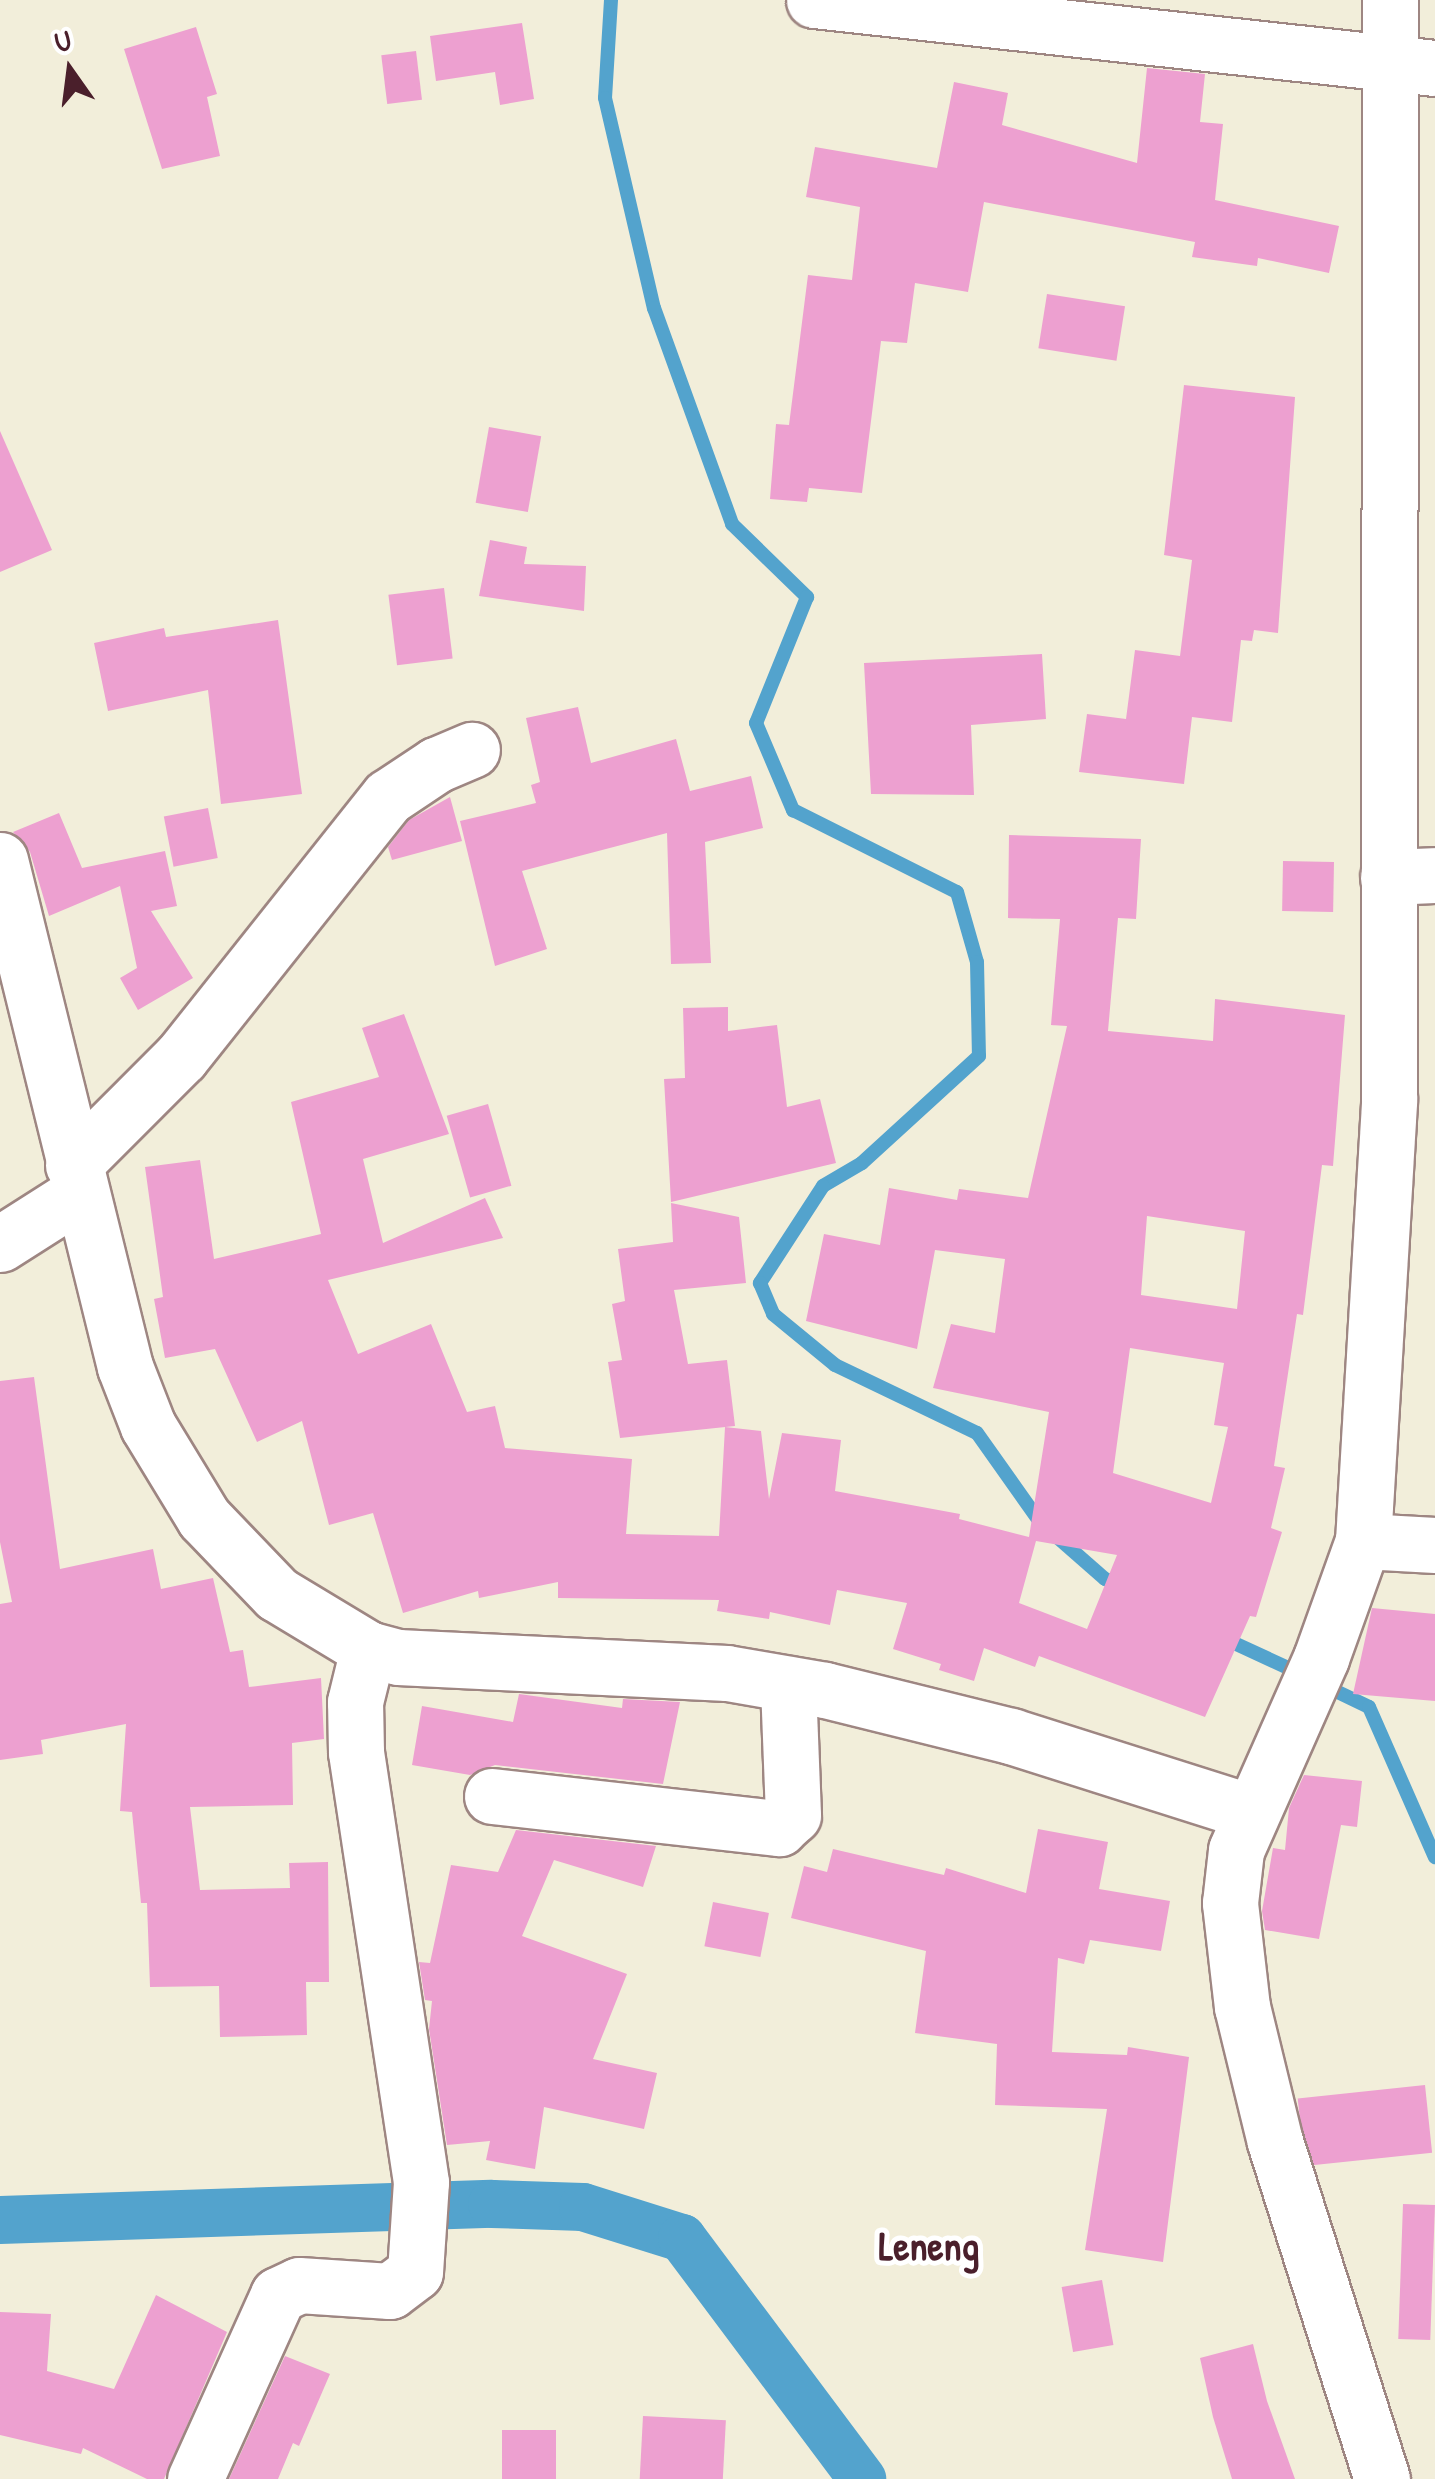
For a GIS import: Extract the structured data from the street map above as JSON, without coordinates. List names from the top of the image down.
{
  "districts": ["Leneng"],
  "north": "top"
}
